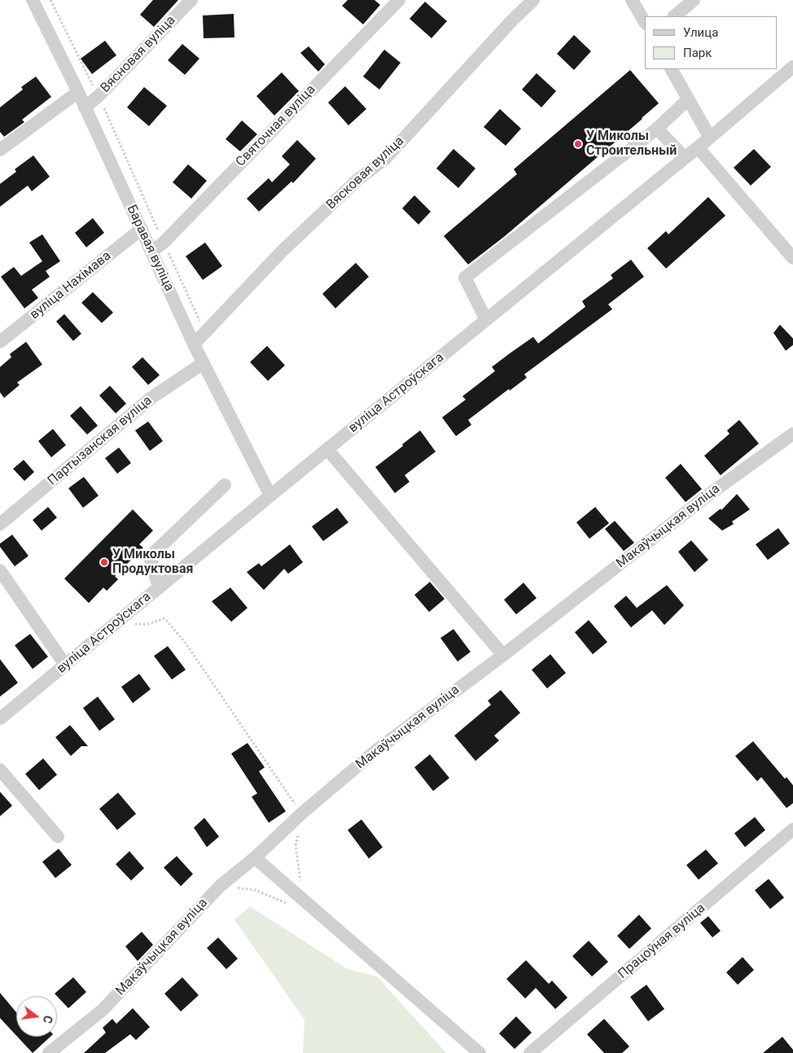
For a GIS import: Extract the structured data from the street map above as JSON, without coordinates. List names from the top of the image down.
{
  "streets": {
    "street": [
      "Вясновая вуліца",
      "Святочная вуліца",
      "Вясковая вуліца",
      "Баравая вуліца",
      "вуліца Нахімава",
      "вуліца Астроўскага",
      "Партызанская вуліца",
      "Макаўчыцкая вуліца",
      "Працоўная вуліца"
    ]
  },
  "crossings": [
    ["Вясновая вуліца", "Баравая вуліца"],
    ["Святочная вуліца", "Баравая вуліца"],
    ["Вясковая вуліца", "Баравая вуліца"],
    ["Баравая вуліца", "вуліца Нахімава"],
    ["Баравая вуліца", "вуліца Астроўскага"],
    ["Баравая вуліца", "Партызанская вуліца"]
  ],
  "places": ["У Миколы Строительный", "У Миколы Продуктовая"],
  "legend": ["Улица", "Парк"],
  "north": "right"
}
